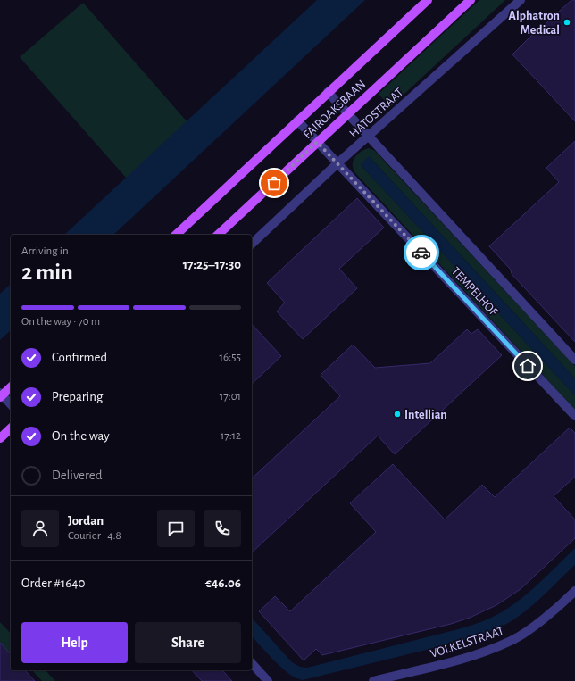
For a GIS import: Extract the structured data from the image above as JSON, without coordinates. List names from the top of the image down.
{
  "streets": {
    "main road": ["FAIROAKSBAAN"],
    "street": ["HATOSTRAAT", "TEMPELHOF", "VOLKELSTRAAT"]
  },
  "crossings": [
    ["FAIROAKSBAAN", "TEMPELHOF"],
    ["HATOSTRAAT", "TEMPELHOF"]
  ],
  "places": ["Alphatron Medical", "Intellian"],
  "page": {
    "heading": ["2 min", "Arriving in", "17:25–17:30"],
    "panel": [
      "Jordan",
      "Courier · 4.8",
      "Order #1640",
      "€46.06"
    ],
    "bar": "On the way · 70 m",
    "list": [
      ["Confirmed", "16:55"],
      ["Preparing", "17:01"],
      ["On the way", "17:12"],
      "Delivered"
    ],
    "buttons": ["Help", "Share"]
  }
}
